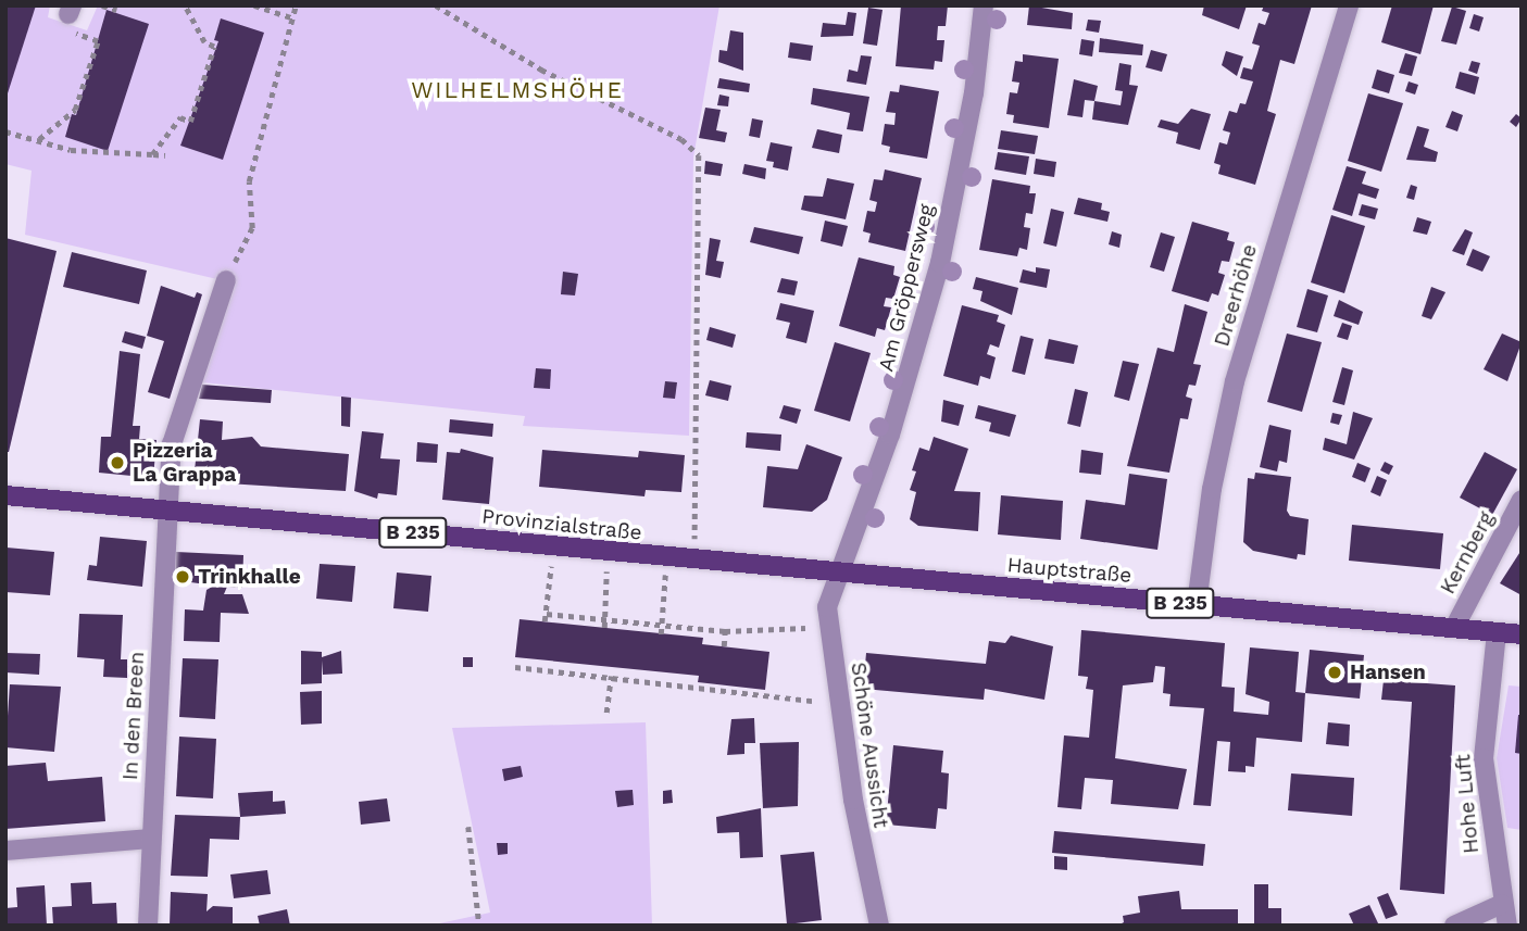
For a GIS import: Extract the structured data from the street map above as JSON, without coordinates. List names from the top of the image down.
{
  "streets": {
    "main road": ["Provinzialstraße", "B 235", "Hauptstraße"],
    "street": [
      "Am Gröppersweg",
      "Dreerhöhe",
      "Kernberg",
      "In den Breen",
      "Schöne Aussicht",
      "Hohe Luft"
    ]
  },
  "crossings": [
    ["Am Gröppersweg", "Hauptstraße"],
    ["Am Gröppersweg", "Schöne Aussicht"],
    ["Dreerhöhe", "Hauptstraße"],
    ["Provinzialstraße", "Hauptstraße"],
    ["Provinzialstraße", "In den Breen"],
    ["Kernberg", "Hauptstraße"],
    ["Hauptstraße", "Schöne Aussicht"],
    ["Hauptstraße", "Hohe Luft"]
  ],
  "districts": ["WILHELMSHÖHE"],
  "places": ["Pizzeria La Grappa", "Trinkhalle", "Hansen"]
}
